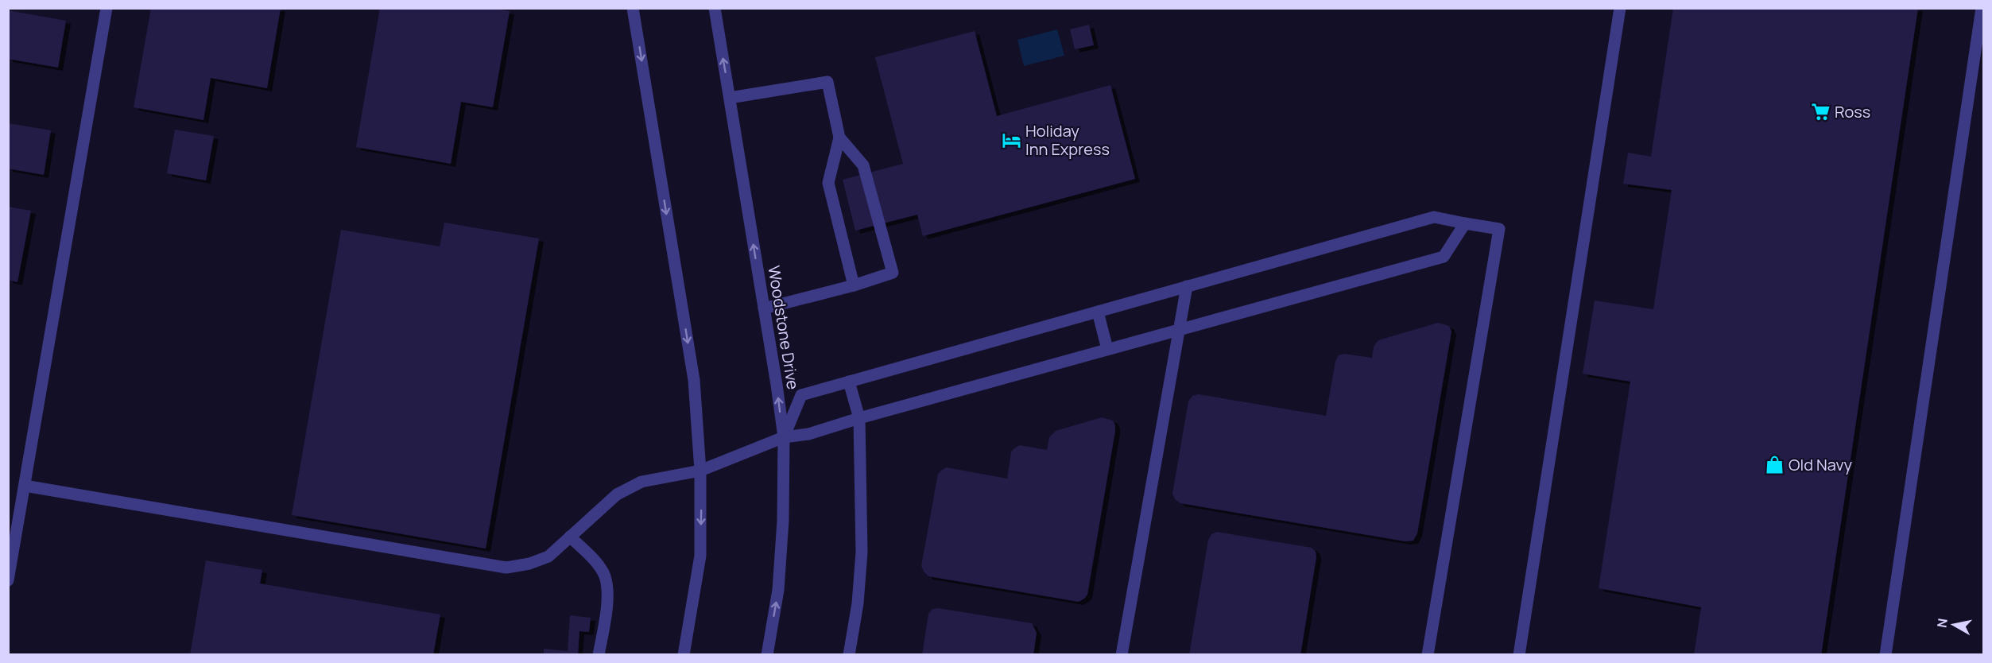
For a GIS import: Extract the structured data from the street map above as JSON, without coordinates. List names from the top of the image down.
{
  "streets": {
    "street": ["Woodstone Drive"]
  },
  "places": {
    "supermarket": ["Ross"],
    "hotel": ["Holiday Inn Express"],
    "shop": ["Old Navy"]
  },
  "north": "left"
}
